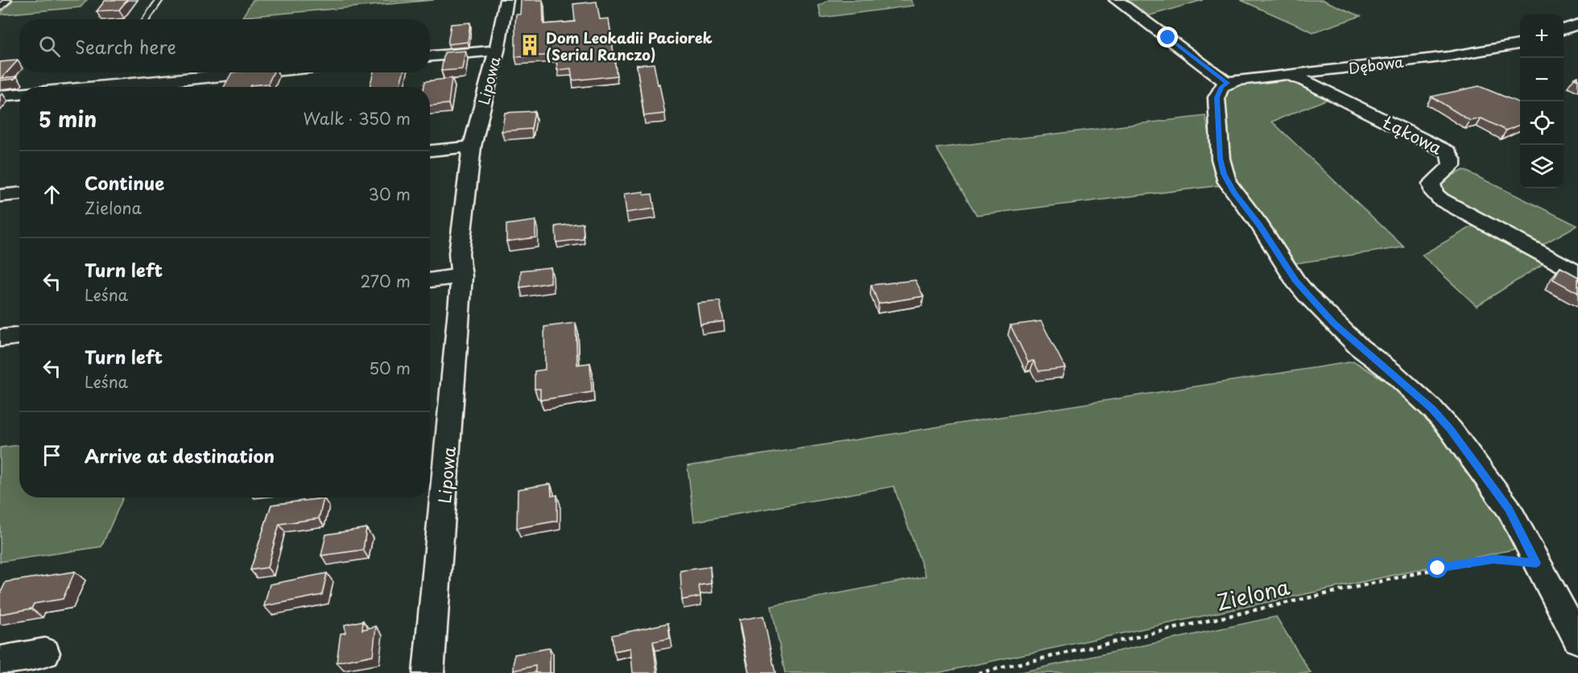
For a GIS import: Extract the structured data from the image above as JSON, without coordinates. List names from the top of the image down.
{
  "streets": {
    "street": ["Dębowa", "Lipowa", "Łąkowa"],
    "path": ["Zielona"]
  },
  "crossings": [
    ["Dębowa", "Łąkowa"]
  ],
  "places": {
    "building": ["Dom Leokadii Paciorek (Serial Ranczo)"]
  },
  "page": {
    "map_buttons": ["+", "−"],
    "search": "Search here",
    "heading": ["5 min", "Walk · 350 m"],
    "list": [
      ["Continue", "Zielona", "30 m"],
      ["Turn left", "Leśna", "270 m"],
      ["Turn left", "Leśna", "50 m"],
      "Arrive at destination"
    ]
  }
}
